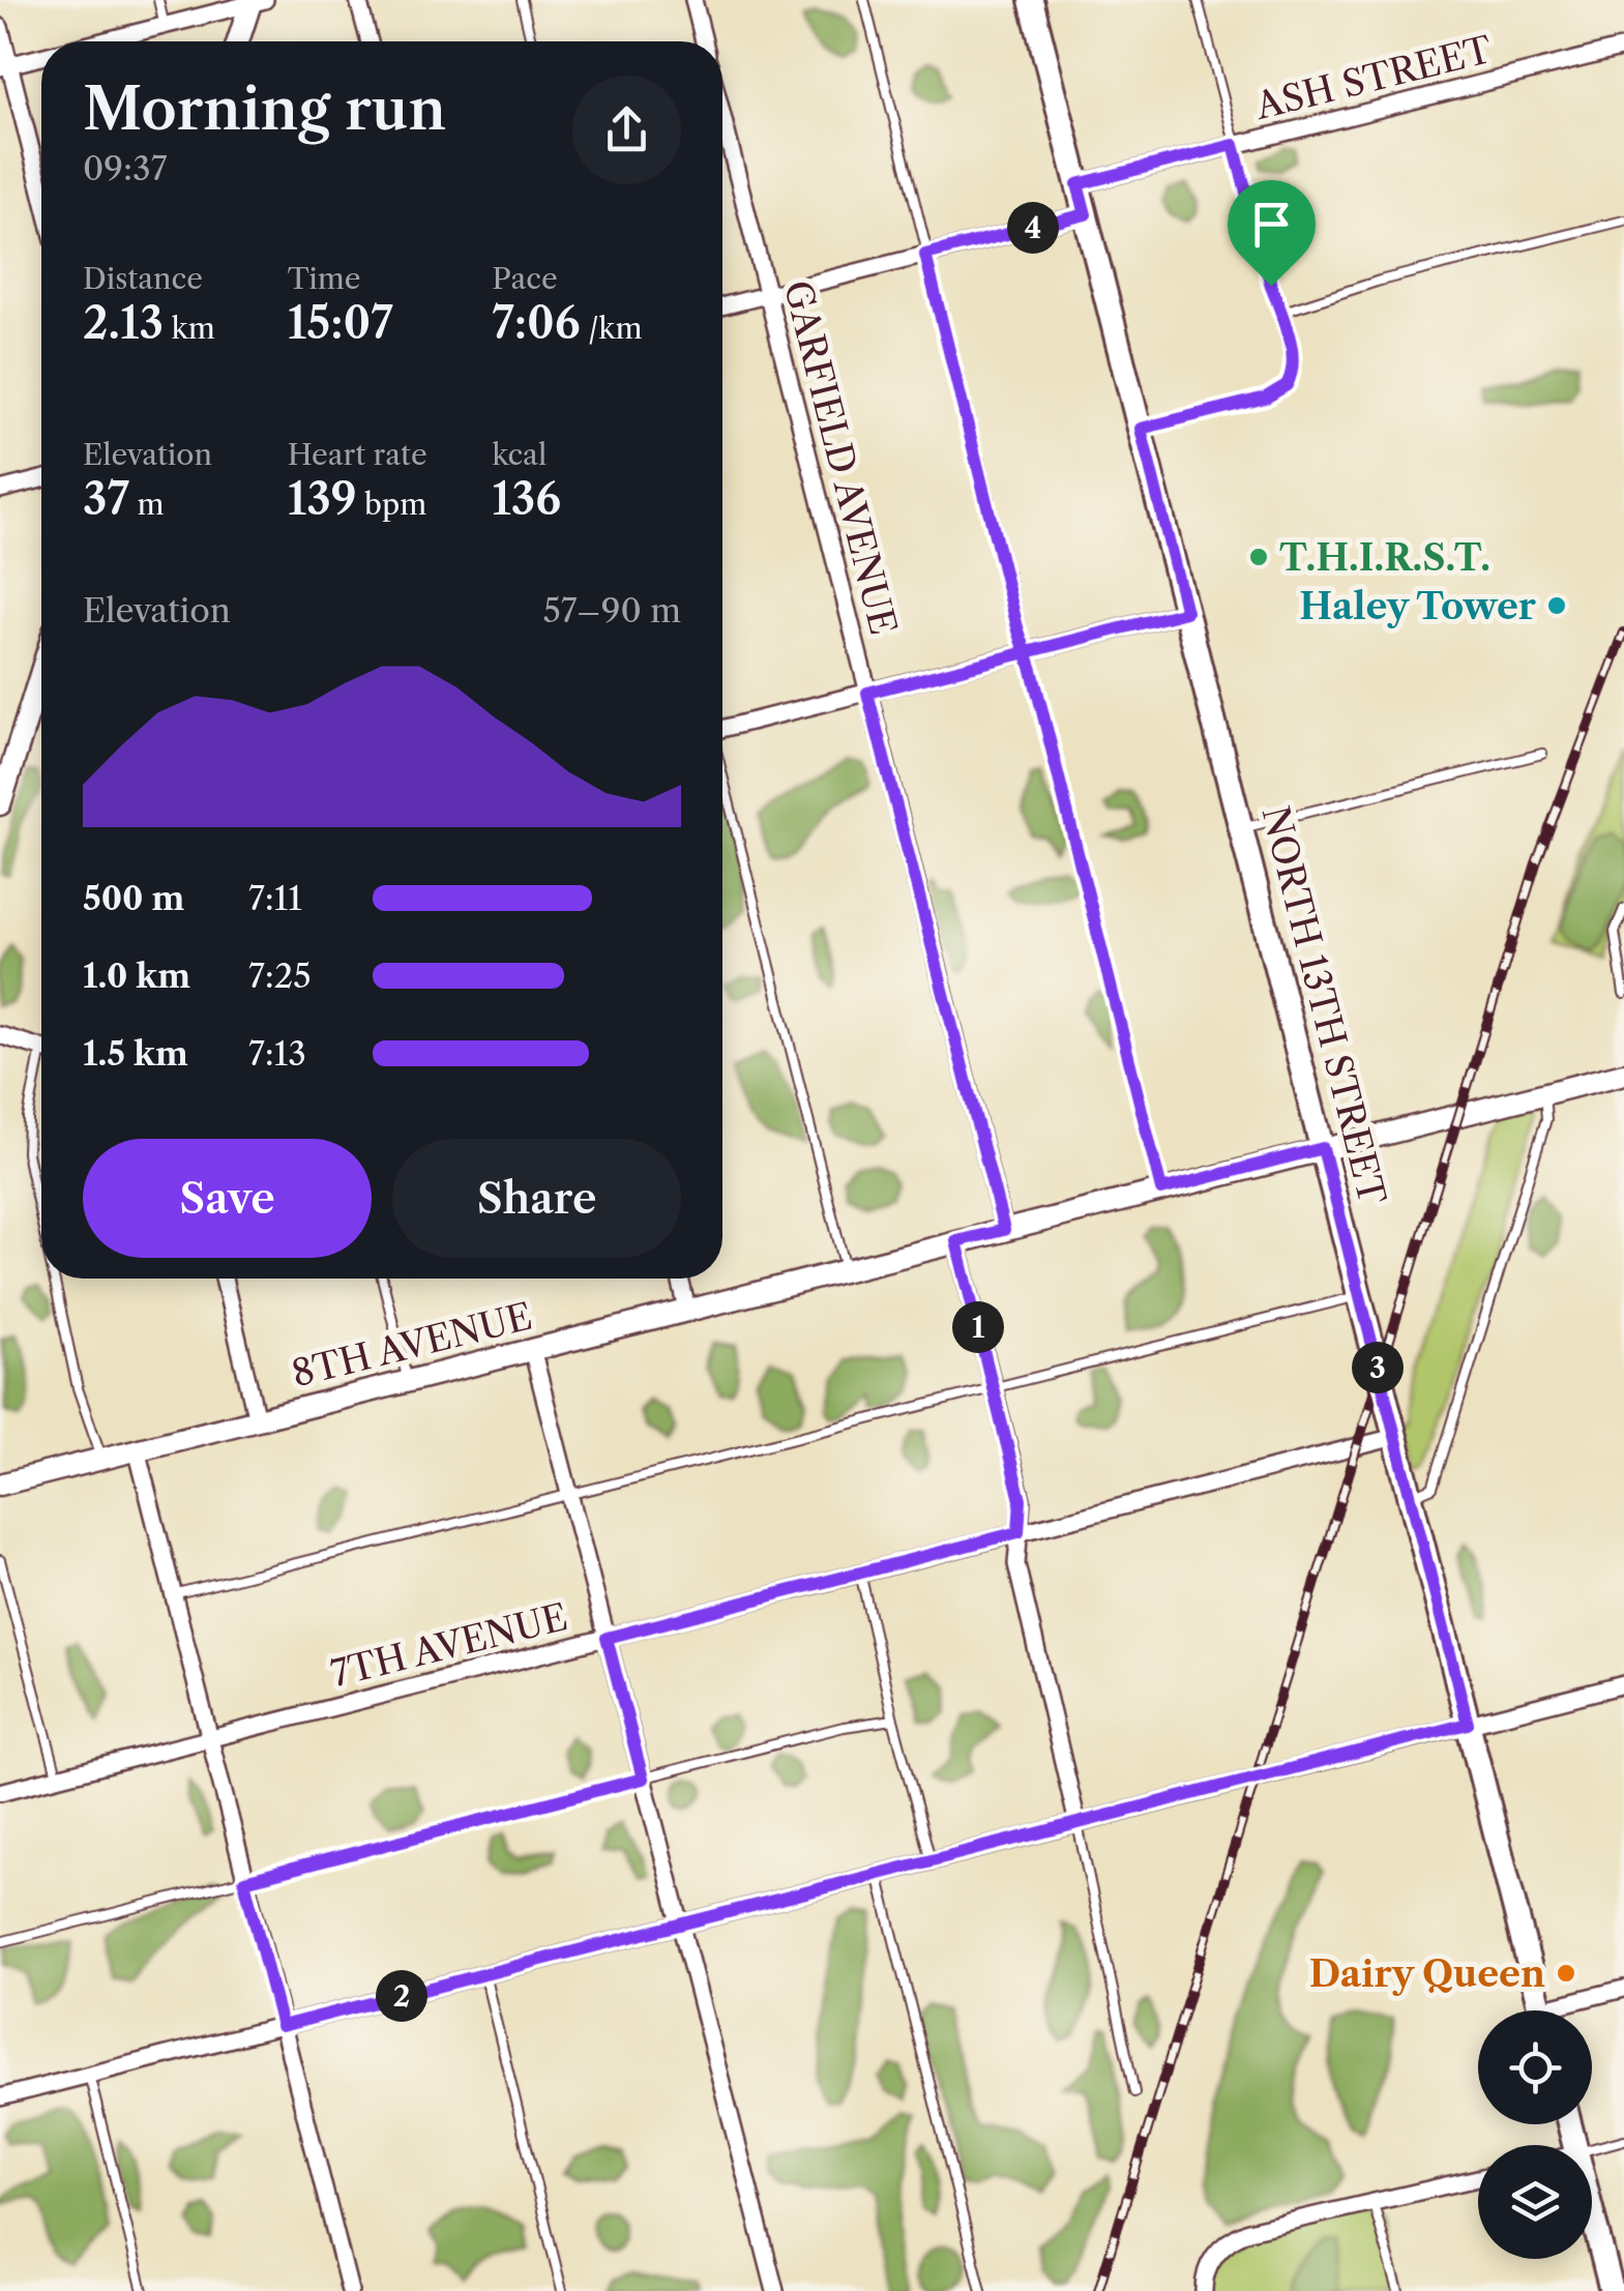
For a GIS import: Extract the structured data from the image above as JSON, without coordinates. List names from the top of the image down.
{
  "streets": {
    "main road": ["NORTH 13TH STREET"],
    "street": [
      "ASH STREET",
      "GARFIELD AVENUE",
      "8TH AVENUE",
      "7TH AVENUE"
    ]
  },
  "crossings": [
    ["ASH STREET", "NORTH 13TH STREET"],
    ["GARFIELD AVENUE", "8TH AVENUE"],
    ["NORTH 13TH STREET", "8TH AVENUE"],
    ["NORTH 13TH STREET", "7TH AVENUE"]
  ],
  "places": ["T.H.I.R.S.T.", "Haley Tower", "Dairy Queen"],
  "page": {
    "heading": ["Morning run", "09:37"],
    "pins": [
      "4",
      "1",
      "3",
      "2"
    ],
    "stats": [
      ["Distance", "2.13 km"],
      ["Time", "15:07"],
      ["Pace", "7:06 /km"],
      ["Elevation", "37 m"],
      ["Heart rate", "139 bpm"],
      ["kcal", "136"]
    ],
    "chart": ["Elevation", "57–90 m"],
    "list": [
      {
        "name": "500 m",
        "note": "7:11"
      },
      {
        "name": "1.0 km",
        "note": "7:25"
      },
      {
        "name": "1.5 km",
        "note": "7:13"
      }
    ],
    "buttons": ["Save", "Share"]
  }
}
